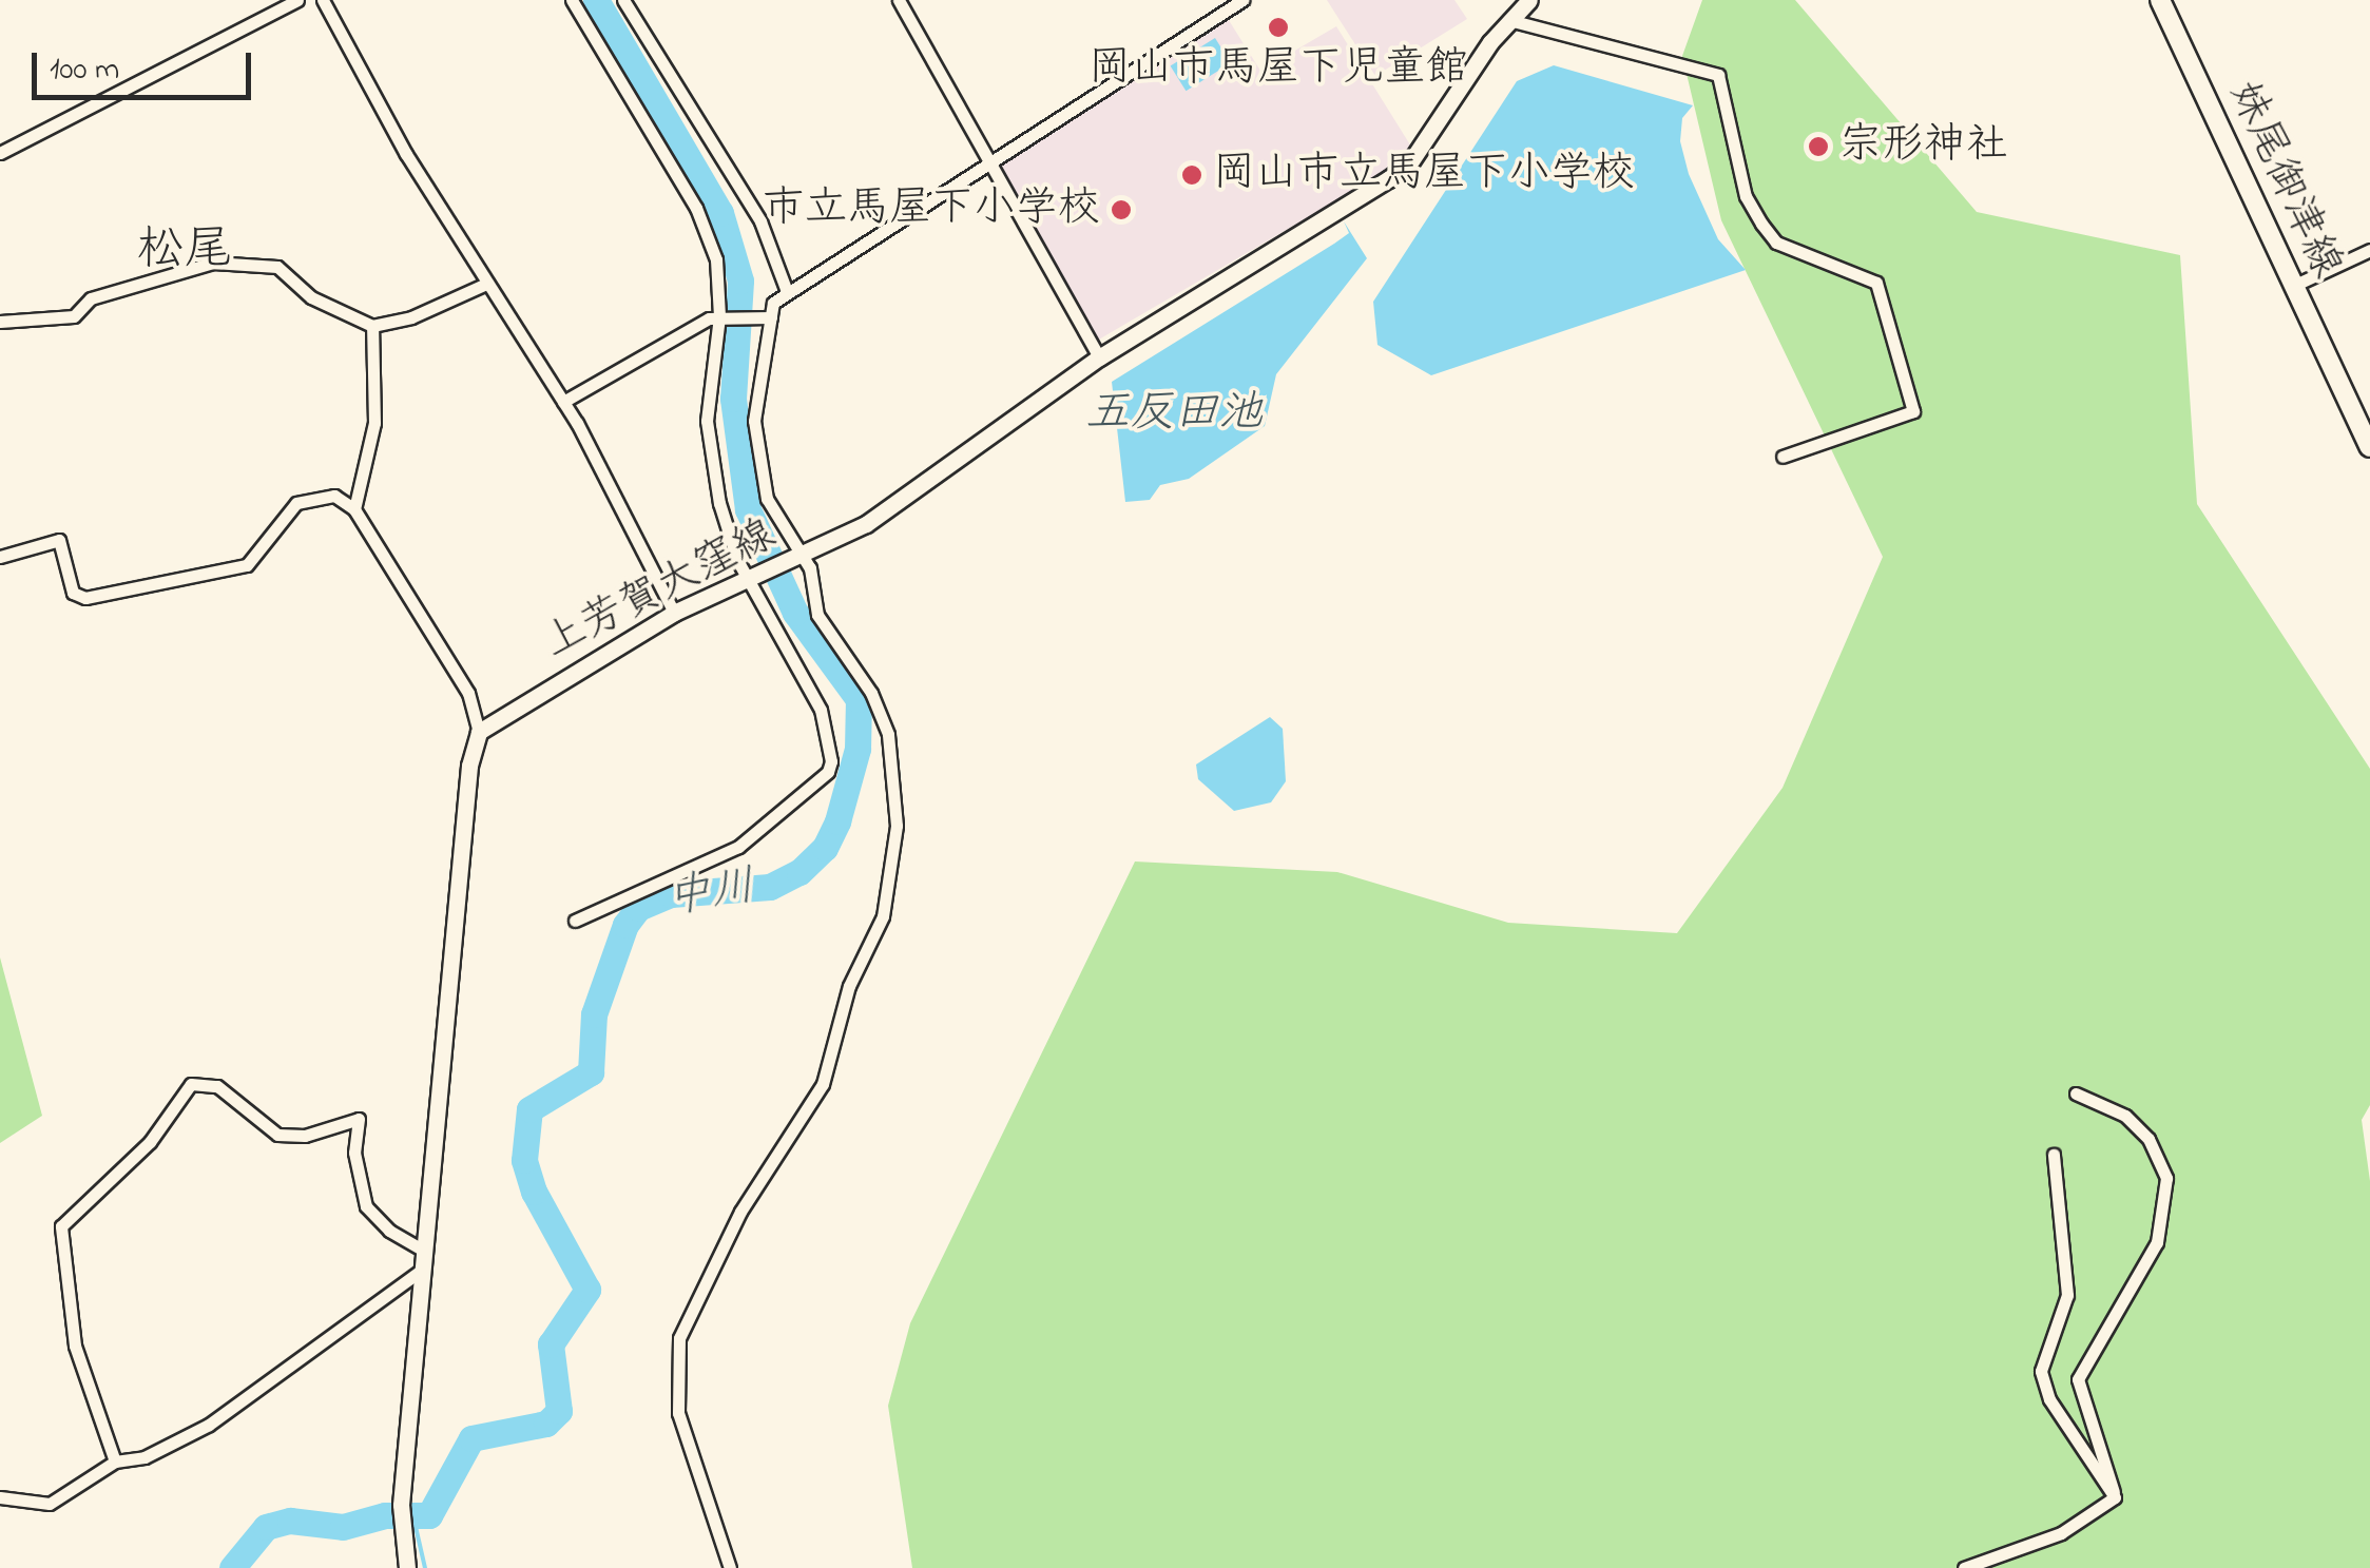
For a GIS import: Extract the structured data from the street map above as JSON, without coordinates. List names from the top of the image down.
{
  "streets": {
    "main road": ["妹尾御津線", "上芳賀大窪線"]
  },
  "districts": ["松尾"],
  "water": ["五反田池", "中川"],
  "places": [
    "岡山市馬屋下児童館",
    "宗形神社",
    "岡山市立馬屋下小学校",
    "市立馬屋下小学校"
  ],
  "scale_bar": "100 m"
}
